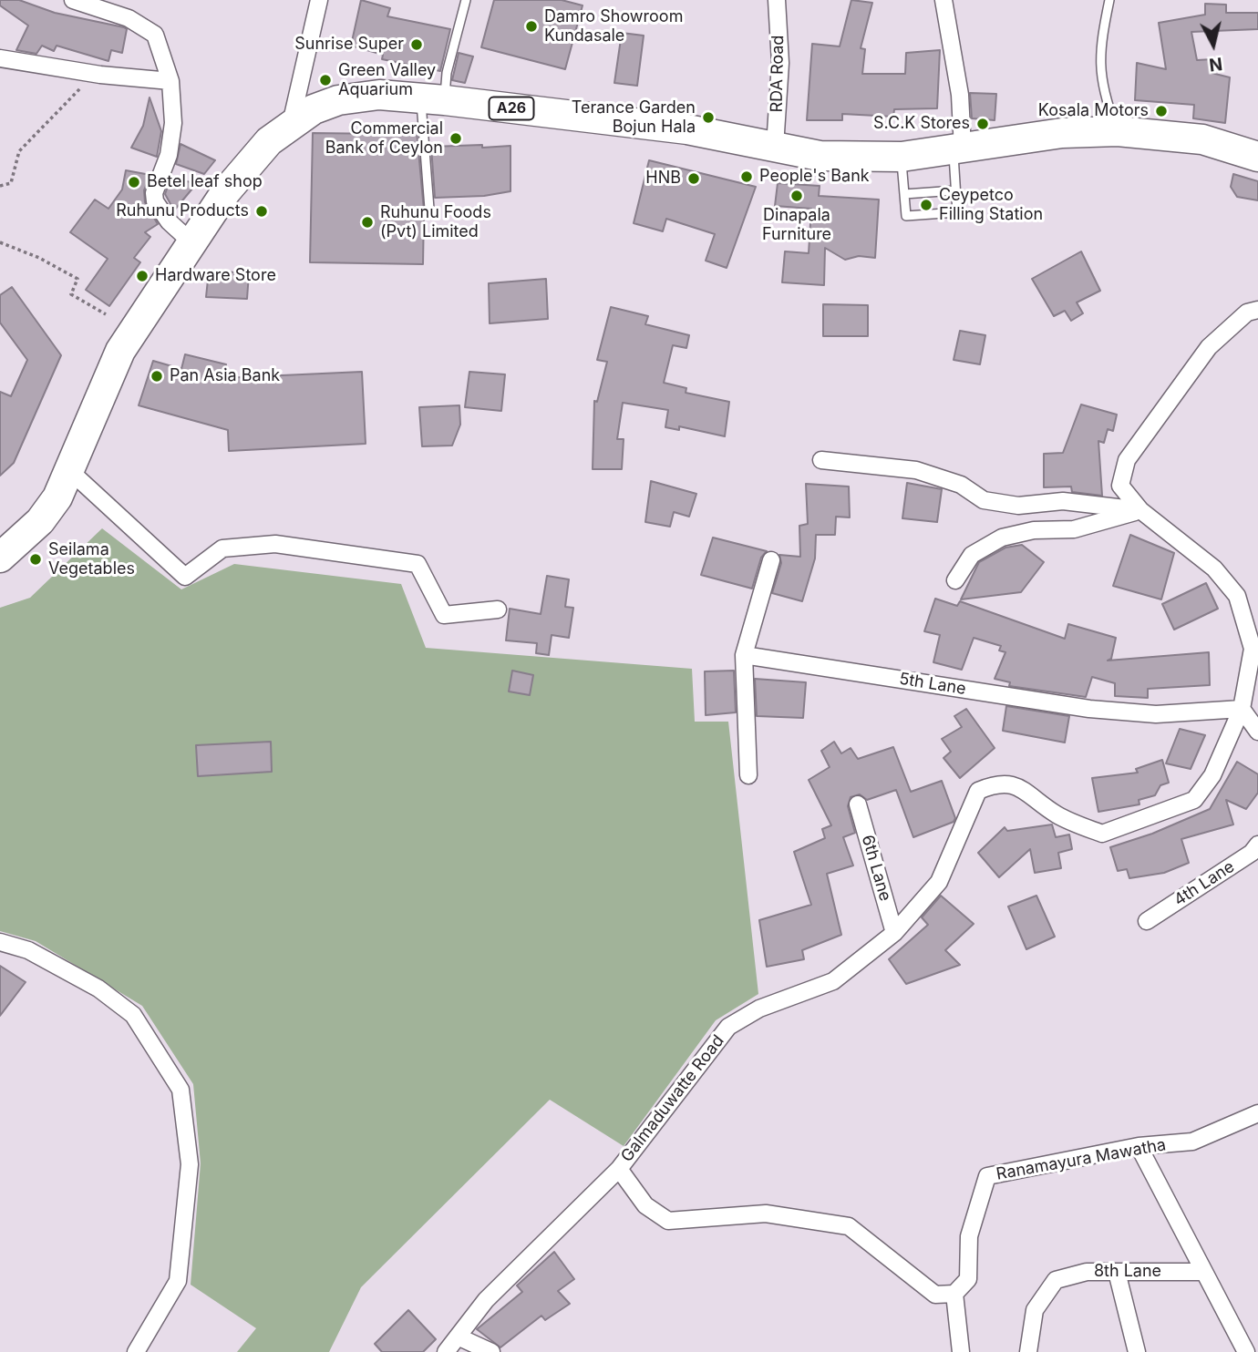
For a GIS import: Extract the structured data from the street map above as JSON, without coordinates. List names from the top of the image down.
{
  "streets": {
    "highway": ["A26"],
    "street": [
      "RDA Road",
      "5th Lane",
      "6th Lane",
      "4th Lane",
      "Galmaduwatte Road",
      "Ranamayura Mawatha",
      "8th Lane"
    ]
  },
  "crossings": [
    ["RDA Road", "A26"],
    ["5th Lane", "Galmaduwatte Road"],
    ["6th Lane", "Galmaduwatte Road"]
  ],
  "places": [
    "Damro Showroom Kundasale",
    "Sunrise Super",
    "Green Valley Aquarium",
    "Kosala Motors",
    "Terance Garden Bojun Hala",
    "S.C.K Stores",
    "Commercial Bank of Ceylon",
    "People's Bank",
    "HNB",
    "Betel leaf shop",
    "Dinapala Furniture",
    "Ceypetco Filling Station",
    "Ruhunu Products",
    "Ruhunu Foods (Pvt) Limited",
    "Hardware Store",
    "Pan Asia Bank",
    "Seilama Vegetables"
  ],
  "north": "bottom"
}
